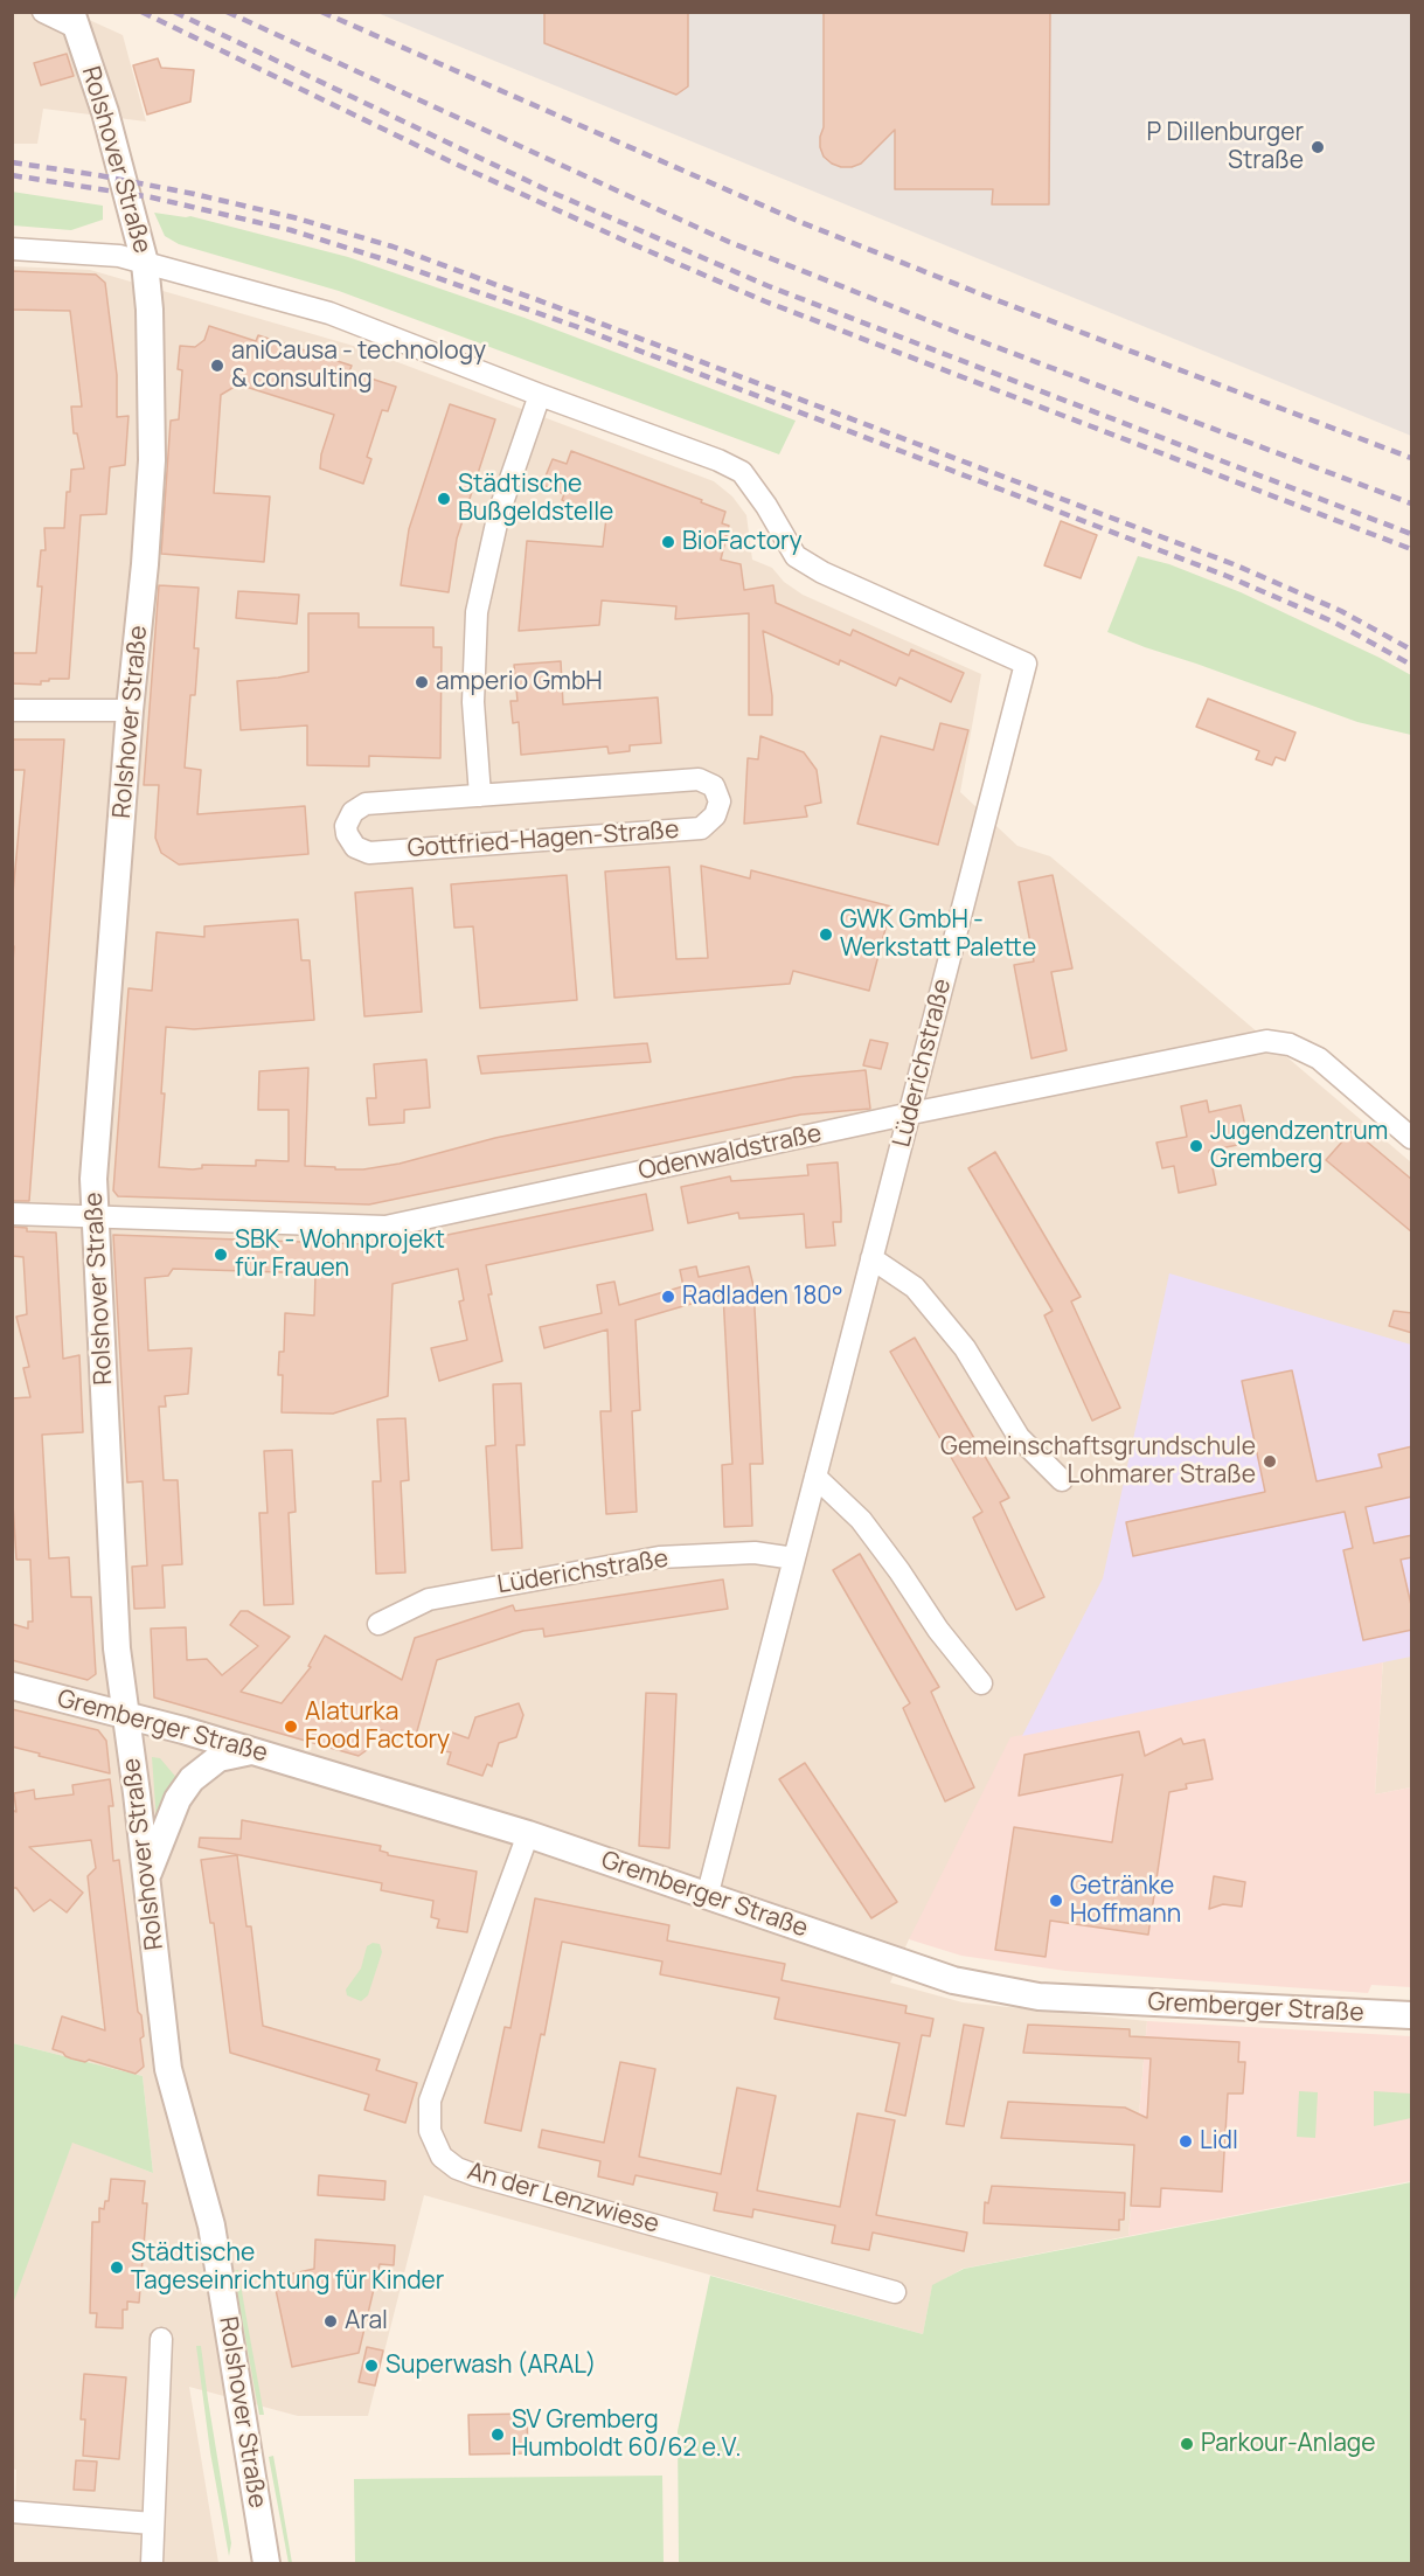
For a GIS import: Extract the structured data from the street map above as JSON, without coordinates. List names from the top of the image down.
{
  "streets": {
    "street": [
      "Rolshover Straße",
      "Gottfried-Hagen-Straße",
      "Lüderichstraße",
      "Odenwaldstraße",
      "Gremberger Straße",
      "An der Lenzwiese"
    ]
  },
  "crossings": [
    ["Rolshover Straße", "Odenwaldstraße"],
    ["Rolshover Straße", "Gremberger Straße"],
    ["Gottfried-Hagen-Straße", "Lüderichstraße"],
    ["Lüderichstraße", "Odenwaldstraße"],
    ["Lüderichstraße", "Gremberger Straße"],
    ["Gremberger Straße", "An der Lenzwiese"]
  ],
  "places": [
    "P Dillenburger Straße",
    "aniCausa - technology & consulting",
    "Städtische Bußgeldstelle",
    "BioFactory",
    "amperio GmbH",
    "GWK GmbH - Werkstatt Palette",
    "Jugendzentrum Gremberg",
    "SBK - Wohnprojekt für Frauen",
    "Radladen 180°",
    "Gemeinschaftsgrundschule Lohmarer Straße",
    "Alaturka Food Factory",
    "Getränke Hoffmann",
    "Lidl",
    "Städtische Tageseinrichtung für Kinder",
    "Aral",
    "Superwash (ARAL)",
    "SV Gremberg Humboldt 60/62 e.V.",
    "Parkour-Anlage"
  ]
}
